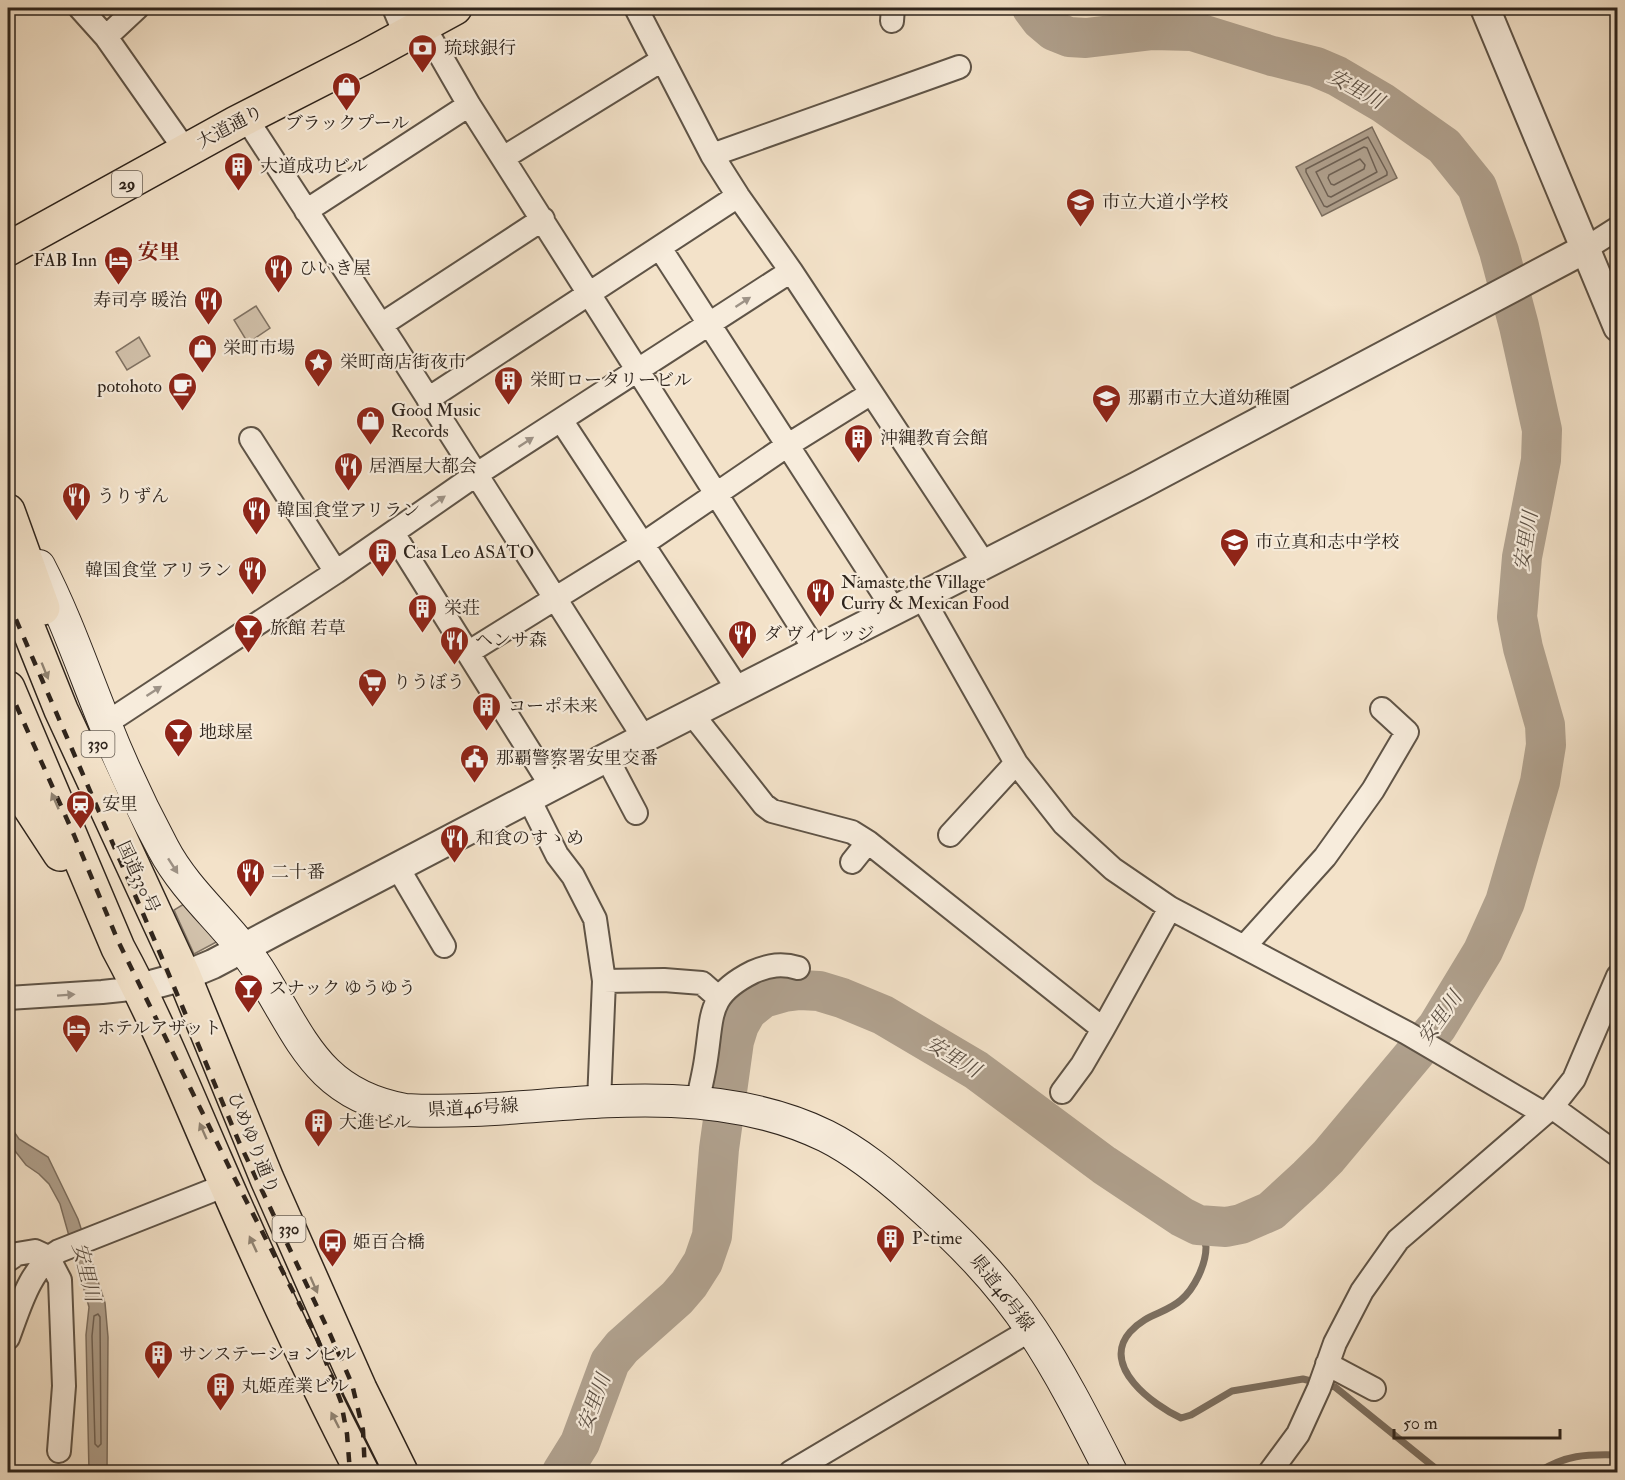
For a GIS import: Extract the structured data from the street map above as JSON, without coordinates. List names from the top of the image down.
{
  "streets": {
    "main road": [
      "大道通り",
      "29",
      "330",
      "国道330号",
      "県道46号線",
      "ひめゆり通り"
    ]
  },
  "crossings": [
    ["330", "国道330号"],
    ["330", "県道46号線"],
    ["330", "ひめゆり通り"],
    ["国道330号", "ひめゆり通り"]
  ],
  "districts": ["安里"],
  "water": ["安里川"],
  "places": {
    "bank": ["琉球銀行"],
    "shop": ["ブラックプール", "栄町市場", "Good Music Records"],
    "building": [
      "大道成功ビル",
      "栄町ロータリービル",
      "沖縄教育会館",
      "Casa Leo ASATO",
      "栄荘",
      "コーポ未来",
      "大進ビル",
      "P-time",
      "サンステーションビル",
      "丸姫産業ビル"
    ],
    "school or university": ["市立大道小学校", "那覇市立大道幼稚園", "市立真和志中学校"],
    "hotel": ["FAB Inn", "ホテルアザット"],
    "restaurant": [
      "ひいき屋",
      "寿司亭 暖治",
      "居酒屋大都会",
      "うりずん",
      "韓国食堂アリラン",
      "韓国食堂 アリラン",
      "Namaste the Village Curry & Mexican Food",
      "ダ ヴィレッジ",
      "ヘンサ森",
      "和食のすゝめ",
      "二十番"
    ],
    "place": ["栄町商店街夜市"],
    "cafe": ["potohoto"],
    "bar": ["旅館 若草", "地球屋", "スナック ゆうゆう"],
    "supermarket": ["りうぼう"],
    "public building": ["那覇警察署安里交番"],
    "station": ["安里"],
    "bus stop": ["姫百合橋"]
  },
  "scale_bar": "50 m"
}
